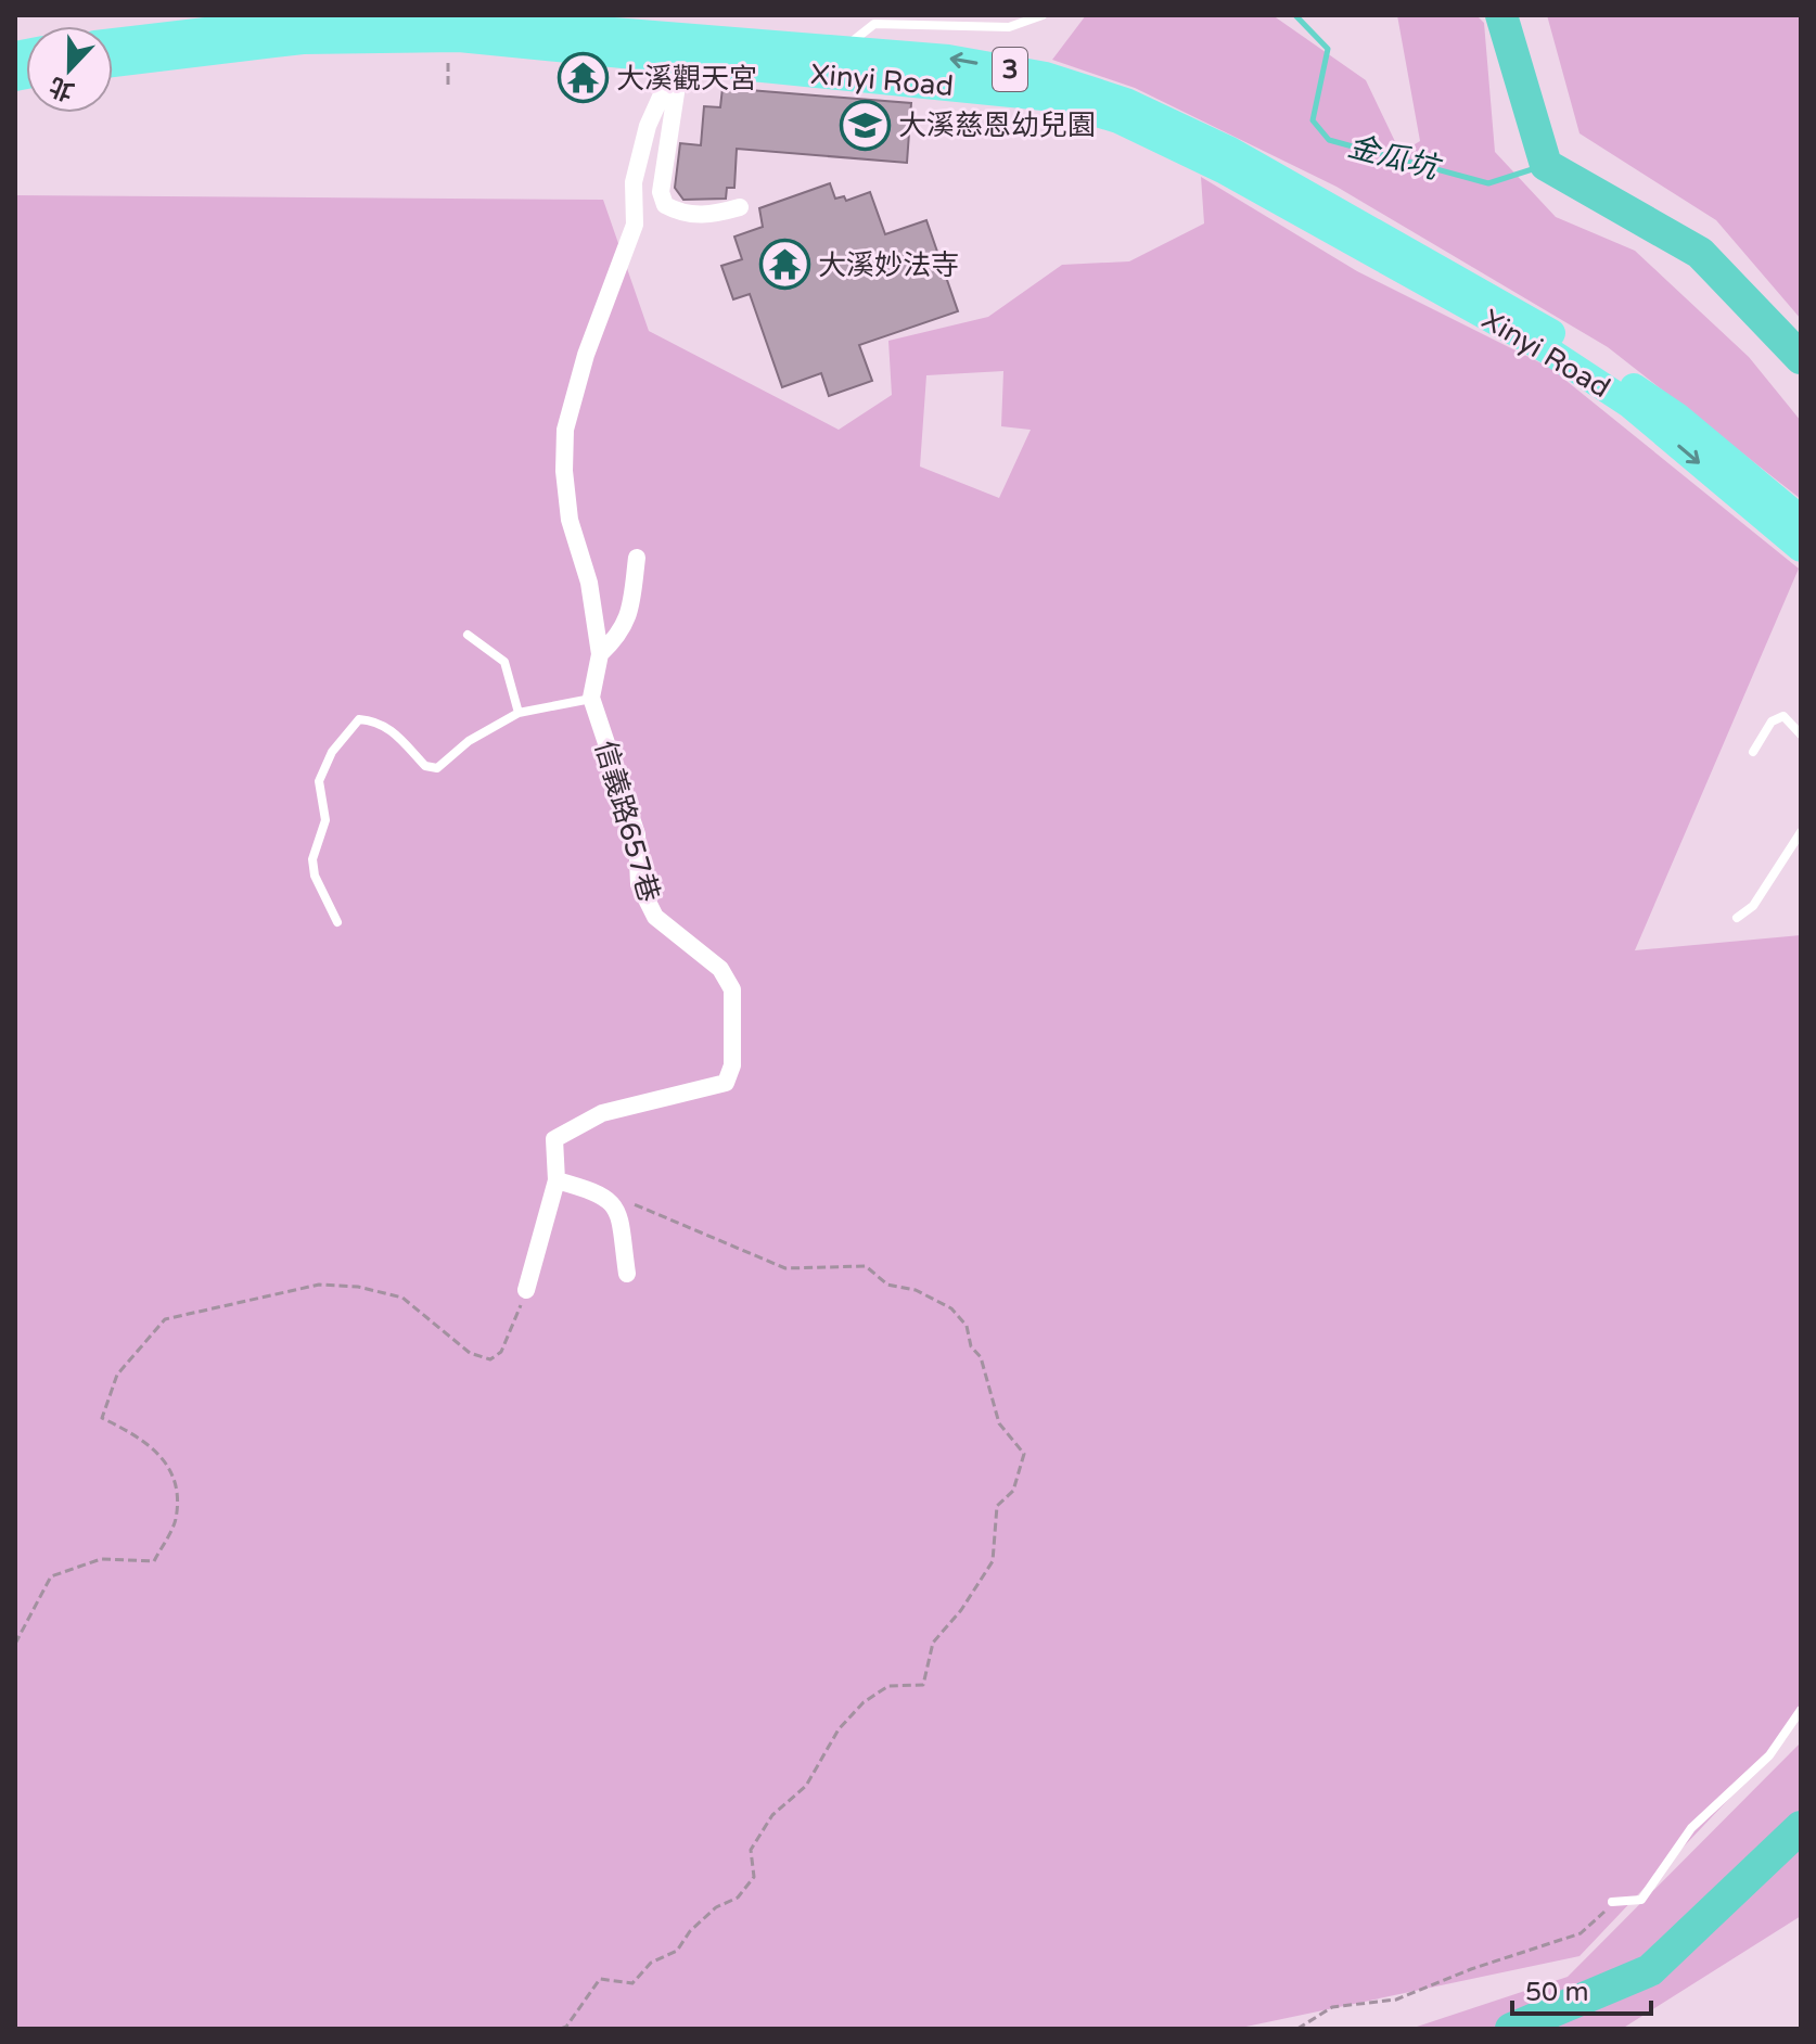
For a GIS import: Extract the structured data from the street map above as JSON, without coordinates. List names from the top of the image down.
{
  "streets": {
    "main road": ["3", "Xinyi Road"],
    "street": ["信義路657巷"]
  },
  "crossings": [
    ["Xinyi Road", "信義路657巷"]
  ],
  "water": ["金瓜坑"],
  "places": {
    "temple": ["大溪觀天宮", "大溪妙法寺"],
    "school or university": ["大溪慈恩幼兒園"]
  },
  "scale_bar": "50 m",
  "north": "bottom"
}
